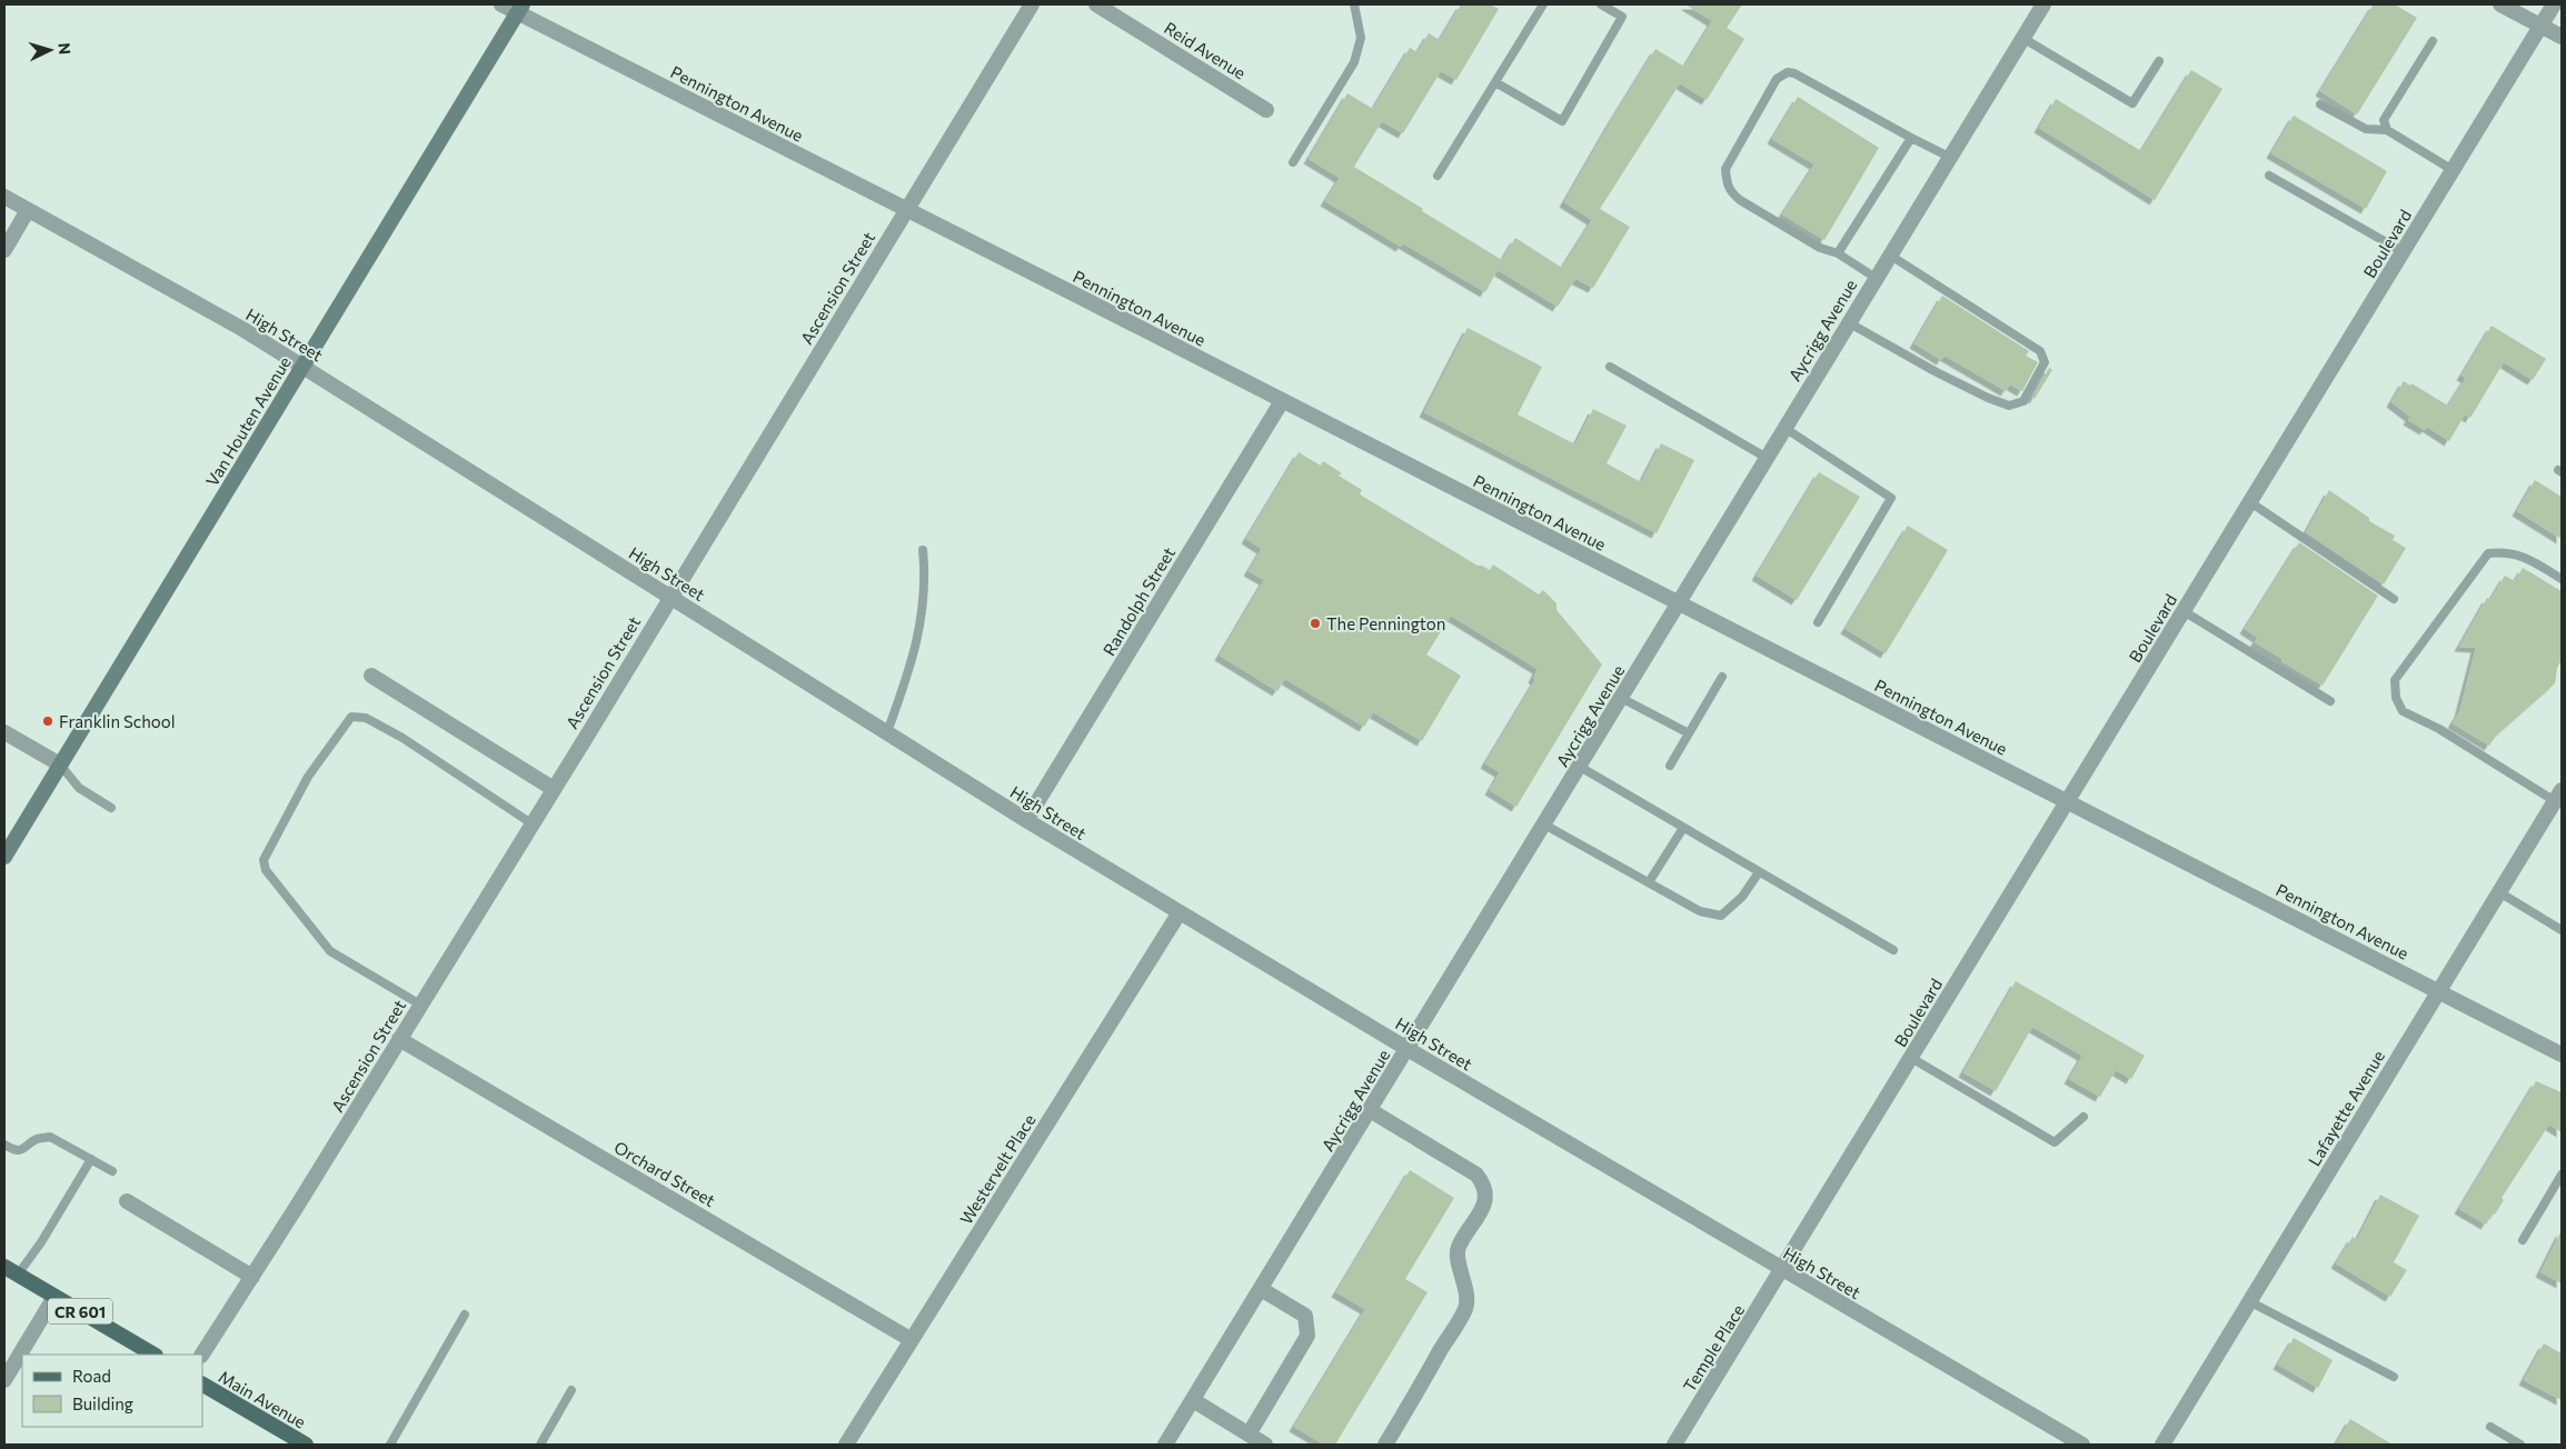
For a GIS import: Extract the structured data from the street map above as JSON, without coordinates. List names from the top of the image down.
{
  "streets": {
    "main road": ["Van Houten Avenue", "CR 601", "Main Avenue"],
    "street": [
      "Reid Avenue",
      "Pennington Avenue",
      "Boulevard",
      "Ascension Street",
      "Aycrigg Avenue",
      "High Street",
      "Randolph Street",
      "Lafayette Avenue",
      "Westervelt Place",
      "Orchard Street",
      "Temple Place"
    ]
  },
  "crossings": [
    ["Pennington Avenue", "Boulevard"],
    ["Pennington Avenue", "Ascension Street"],
    ["Pennington Avenue", "Aycrigg Avenue"],
    ["Pennington Avenue", "Van Houten Avenue"],
    ["Pennington Avenue", "Randolph Street"],
    ["Pennington Avenue", "Lafayette Avenue"],
    ["Boulevard", "High Street"],
    ["Boulevard", "Temple Place"],
    ["Ascension Street", "High Street"],
    ["Ascension Street", "Orchard Street"],
    ["Aycrigg Avenue", "High Street"],
    ["High Street", "Van Houten Avenue"],
    ["High Street", "Randolph Street"],
    ["High Street", "Westervelt Place"],
    ["High Street", "Temple Place"],
    ["Westervelt Place", "Orchard Street"]
  ],
  "places": ["The Pennington", "Franklin School"],
  "legend": ["Road", "Building"],
  "north": "right"
}
